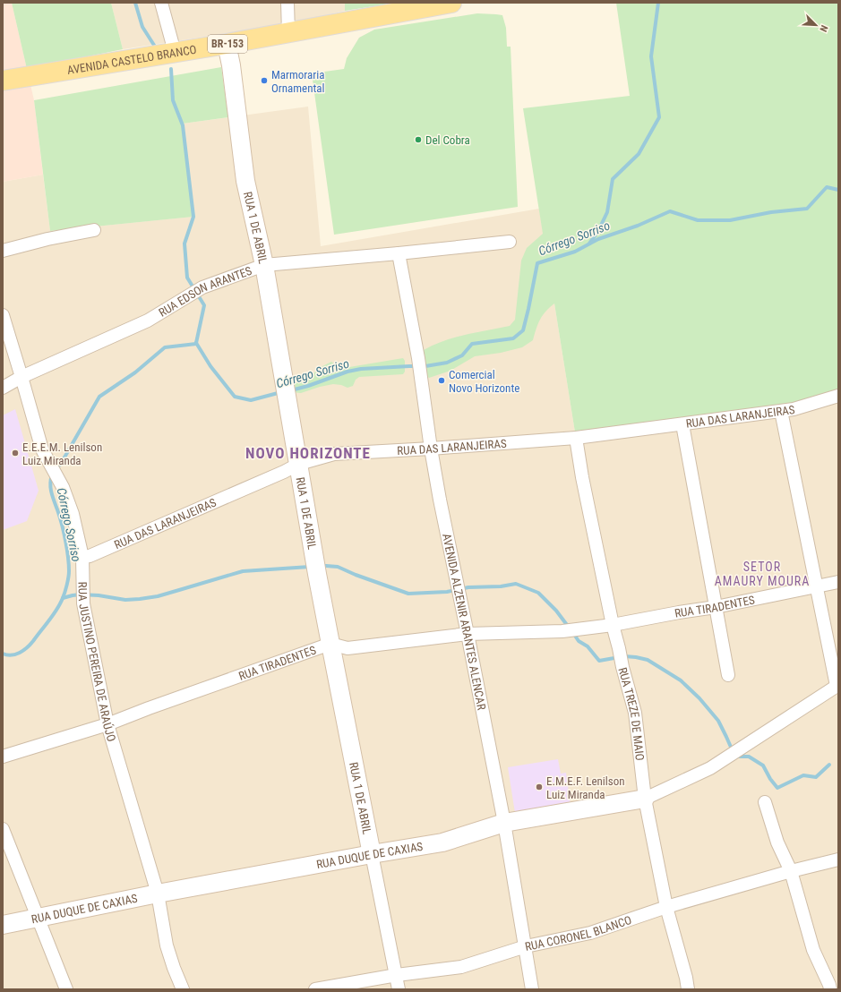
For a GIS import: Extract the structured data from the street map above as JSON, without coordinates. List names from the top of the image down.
{
  "streets": {
    "main road": ["BR-153", "AVENIDA CASTELO BRANCO"],
    "street": [
      "RUA 1 DE ABRIL",
      "RUA EDSON ARANTES",
      "RUA DAS LARANJEIRAS",
      "RUA TIRADENTES",
      "AVENIDA ALZENIR ARANTES ALENCAR",
      "RUA JUSTINO PEREIRA DE ARAÚJO",
      "RUA TREZE DE MAIO",
      "RUA DUQUE DE CAXIAS",
      "RUA CORONEL BLANCO"
    ]
  },
  "crossings": [
    ["AVENIDA CASTELO BRANCO", "RUA 1 DE ABRIL"],
    ["RUA 1 DE ABRIL", "RUA EDSON ARANTES"],
    ["RUA 1 DE ABRIL", "RUA DAS LARANJEIRAS"],
    ["RUA 1 DE ABRIL", "RUA TIRADENTES"],
    ["RUA 1 DE ABRIL", "RUA DUQUE DE CAXIAS"],
    ["RUA EDSON ARANTES", "AVENIDA ALZENIR ARANTES ALENCAR"],
    ["RUA EDSON ARANTES", "RUA JUSTINO PEREIRA DE ARAÚJO"],
    ["RUA DAS LARANJEIRAS", "AVENIDA ALZENIR ARANTES ALENCAR"],
    ["RUA DAS LARANJEIRAS", "RUA JUSTINO PEREIRA DE ARAÚJO"],
    ["RUA DAS LARANJEIRAS", "RUA TREZE DE MAIO"],
    ["RUA TIRADENTES", "AVENIDA ALZENIR ARANTES ALENCAR"],
    ["RUA TIRADENTES", "RUA JUSTINO PEREIRA DE ARAÚJO"],
    ["RUA TIRADENTES", "RUA TREZE DE MAIO"],
    ["AVENIDA ALZENIR ARANTES ALENCAR", "RUA DUQUE DE CAXIAS"],
    ["AVENIDA ALZENIR ARANTES ALENCAR", "RUA CORONEL BLANCO"],
    ["RUA JUSTINO PEREIRA DE ARAÚJO", "RUA DUQUE DE CAXIAS"],
    ["RUA TREZE DE MAIO", "RUA DUQUE DE CAXIAS"],
    ["RUA TREZE DE MAIO", "RUA CORONEL BLANCO"]
  ],
  "districts": ["NOVO HORIZONTE", "SETOR AMAURY MOURA"],
  "water": ["Córrego Sorriso"],
  "places": [
    "Marmoraria Ornamental",
    "Del Cobra",
    "Comercial Novo Horizonte",
    "E.E.E.M. Lenilson Luiz Miranda",
    "E.M.E.F. Lenilson Luiz Miranda"
  ],
  "north": "bottom right"
}
